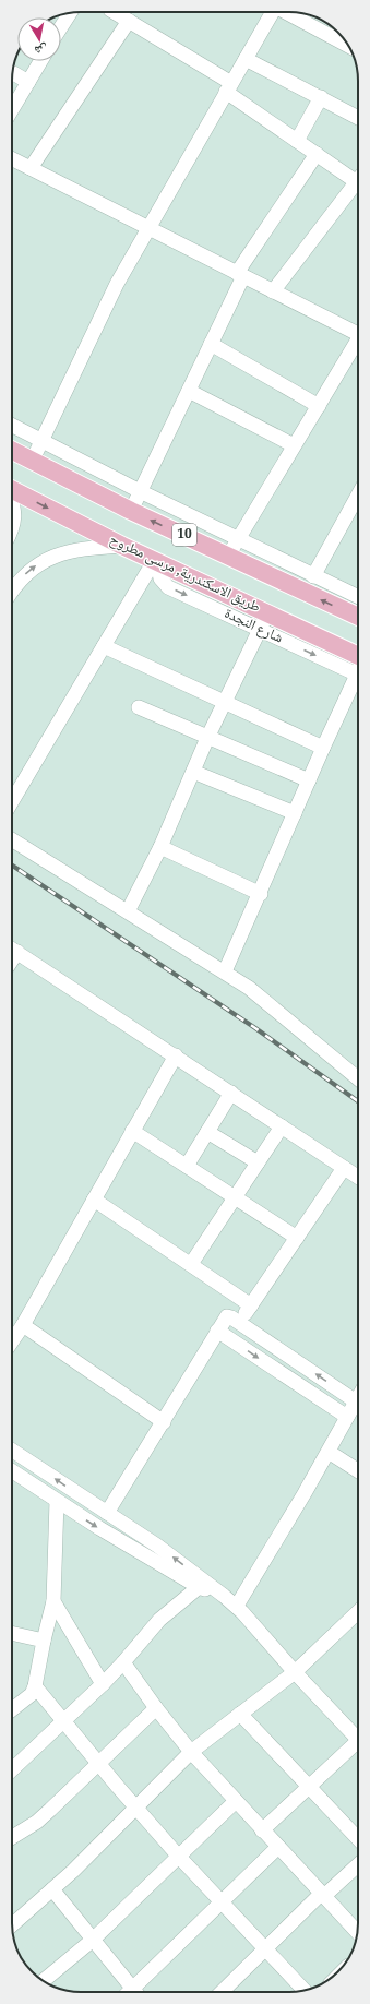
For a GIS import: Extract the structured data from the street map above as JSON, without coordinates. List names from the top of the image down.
{
  "streets": {
    "main road": ["10", "طريق الاسكندرية, مرسى مطروح"],
    "street": ["شارع النجدة"]
  },
  "crossings": [
    ["طريق الاسكندرية, مرسى مطروح", "شارع النجدة"]
  ],
  "north": "bottom"
}
